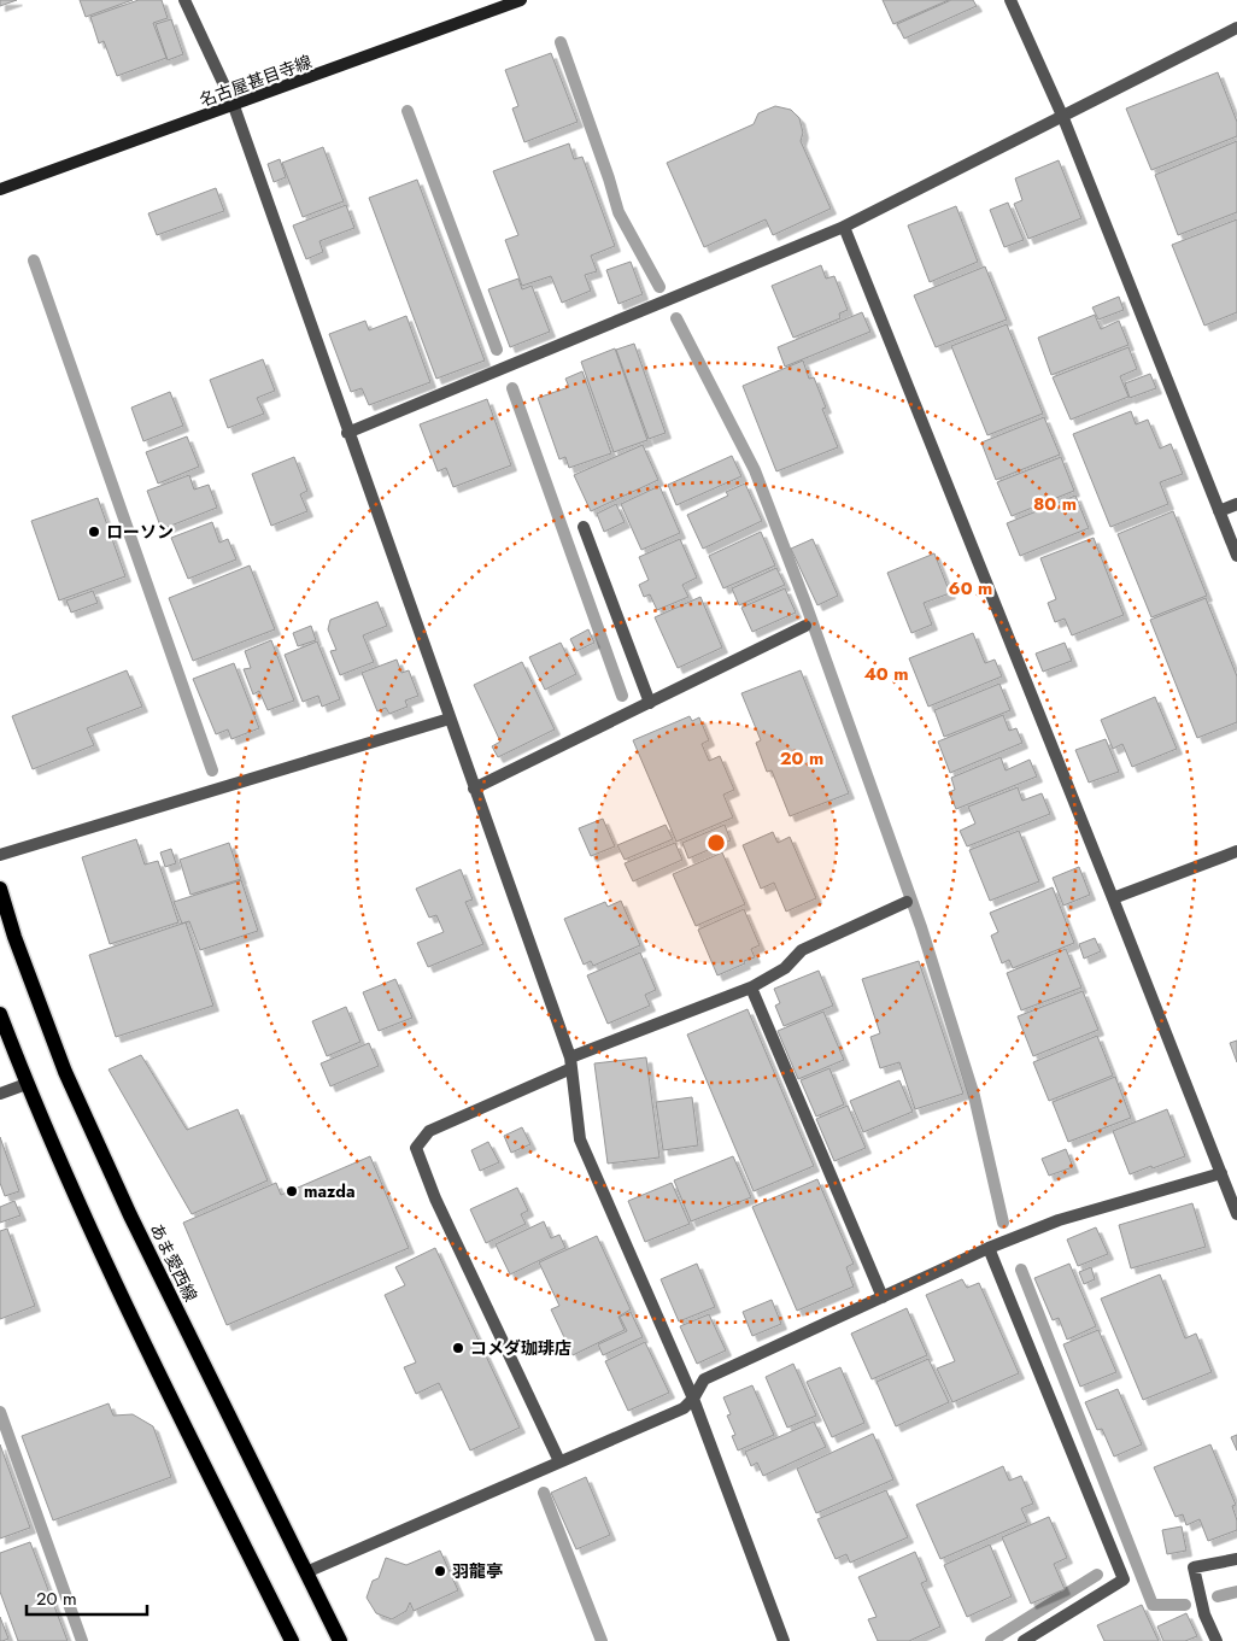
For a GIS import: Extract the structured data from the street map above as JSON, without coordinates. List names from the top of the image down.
{
  "streets": {
    "main road": ["名古屋甚目寺線", "あま愛西線"]
  },
  "places": [
    "ローソン",
    "mazda",
    "コメダ珈琲店",
    "羽龍亭"
  ],
  "scale_bar": "20 m",
  "rings": [
    "80 m",
    "60 m",
    "40 m",
    "20 m"
  ]
}
